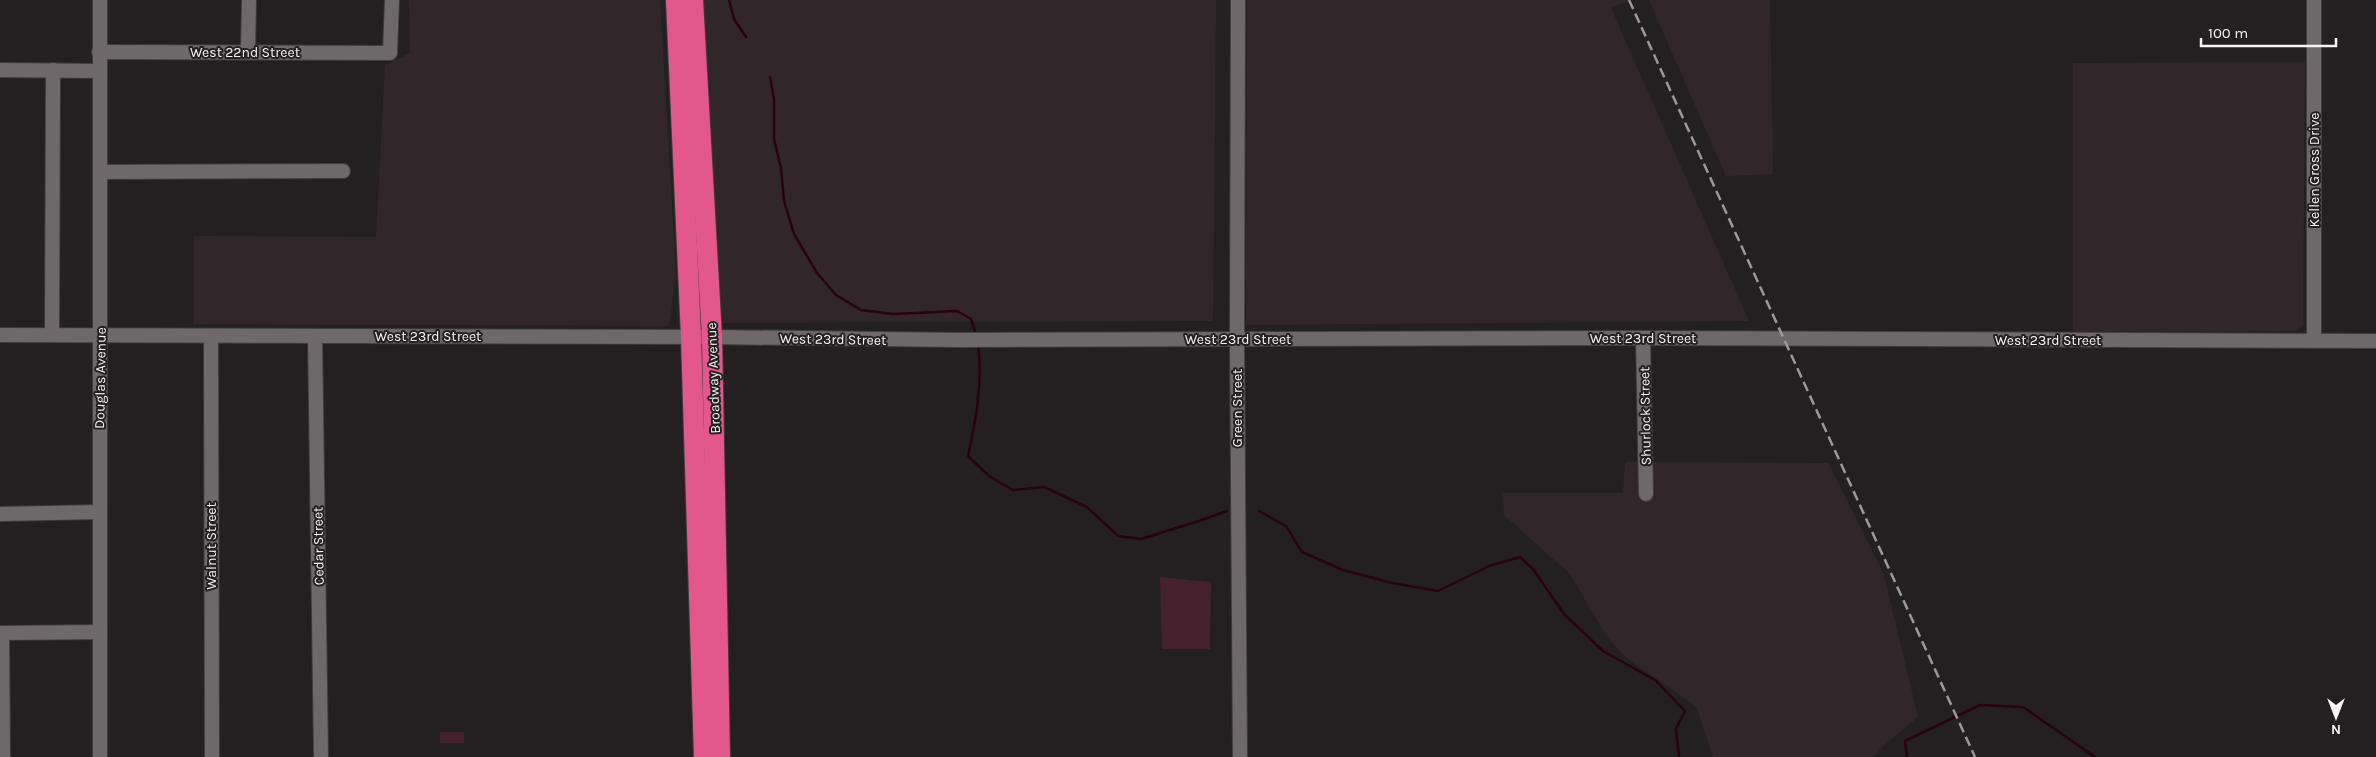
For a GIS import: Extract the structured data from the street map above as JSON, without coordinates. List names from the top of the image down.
{
  "streets": {
    "highway": ["Broadway Avenue"],
    "street": [
      "West 22nd Street",
      "Kellen Gross Drive",
      "West 23rd Street",
      "Douglas Avenue",
      "Green Street",
      "Shurlock Street",
      "Walnut Street",
      "Cedar Street"
    ]
  },
  "crossings": [
    ["West 22nd Street", "Douglas Avenue"],
    ["Kellen Gross Drive", "West 23rd Street"],
    ["West 23rd Street", "Douglas Avenue"],
    ["West 23rd Street", "Broadway Avenue"],
    ["West 23rd Street", "Green Street"],
    ["West 23rd Street", "Shurlock Street"],
    ["West 23rd Street", "Walnut Street"],
    ["West 23rd Street", "Cedar Street"]
  ],
  "scale_bar": "100 m",
  "north": "bottom"
}
